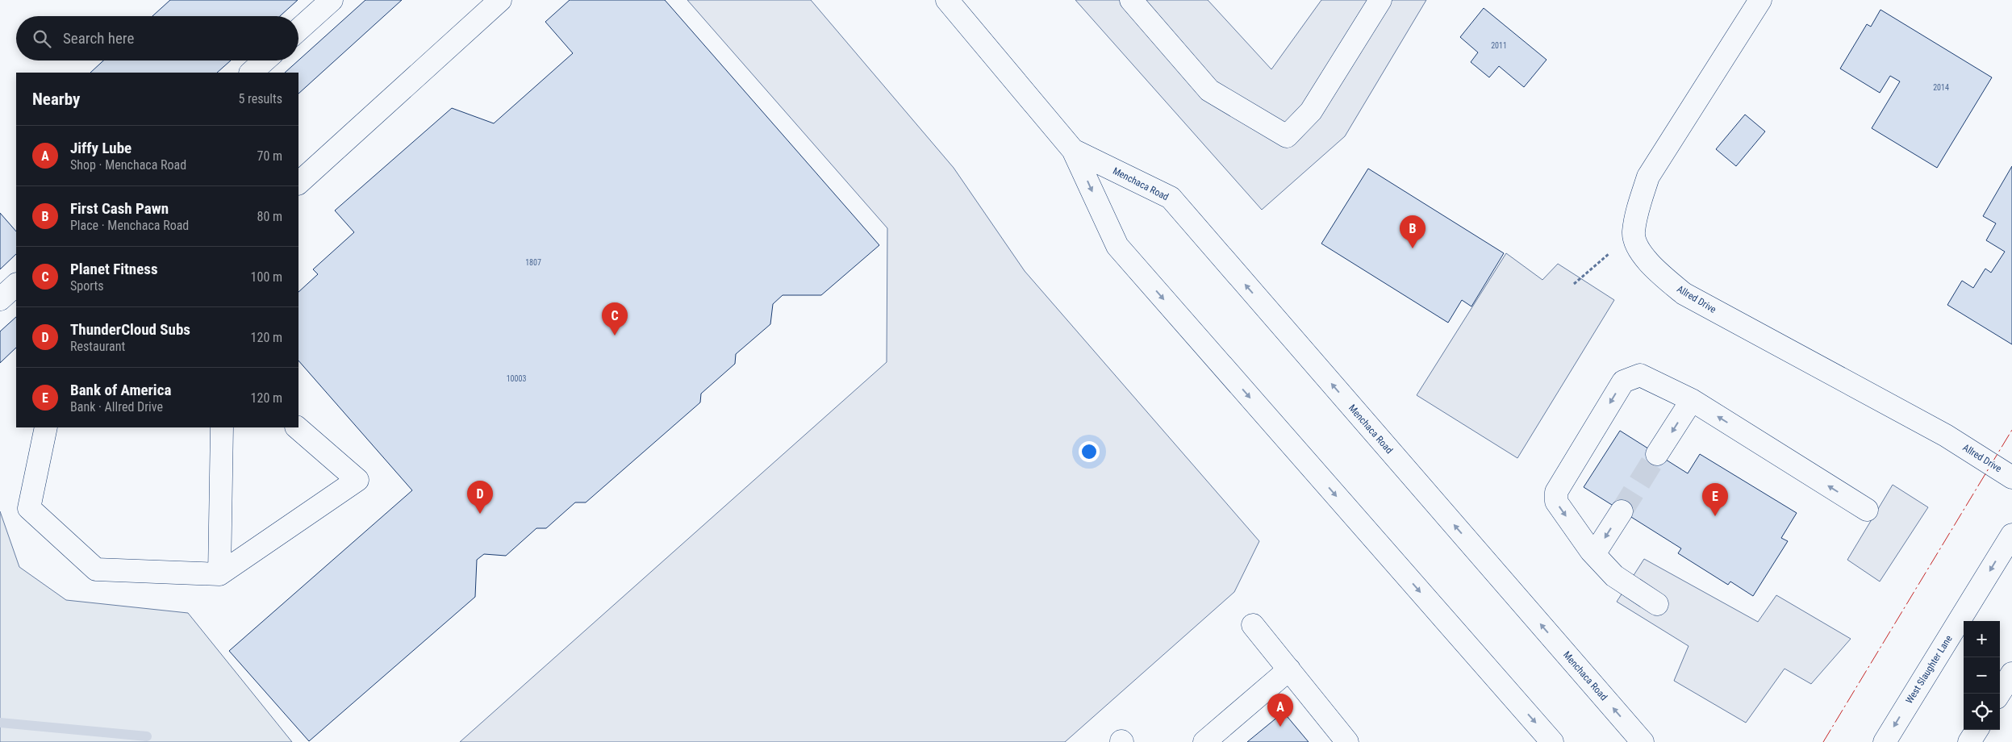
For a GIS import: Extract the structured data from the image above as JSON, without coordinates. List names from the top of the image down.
{
  "streets": {
    "main road": ["Menchaca Road", "Allred Drive", "West Slaughter Lane"]
  },
  "one_way": ["West Slaughter Lane"],
  "house_numbers": [
    "2011",
    "2014",
    "1807",
    "10003"
  ],
  "page": {
    "search": "Search here",
    "heading": ["Nearby", "5 results"],
    "list": [
      {
        "mark": "A",
        "name": "Jiffy Lube",
        "note": "Shop · Menchaca Road",
        "value": "70 m"
      },
      {
        "mark": "B",
        "name": "First Cash Pawn",
        "note": "Place · Menchaca Road",
        "value": "80 m"
      },
      {
        "mark": "C",
        "name": "Planet Fitness",
        "note": "Sports",
        "value": "100 m"
      },
      {
        "mark": "D",
        "name": "ThunderCloud Subs",
        "note": "Restaurant",
        "value": "120 m"
      },
      {
        "mark": "E",
        "name": "Bank of America",
        "note": "Bank · Allred Drive",
        "value": "120 m"
      }
    ],
    "pins": [
      "B",
      "C",
      "D",
      "E",
      "A"
    ],
    "map_buttons": ["+", "−"]
  }
}
